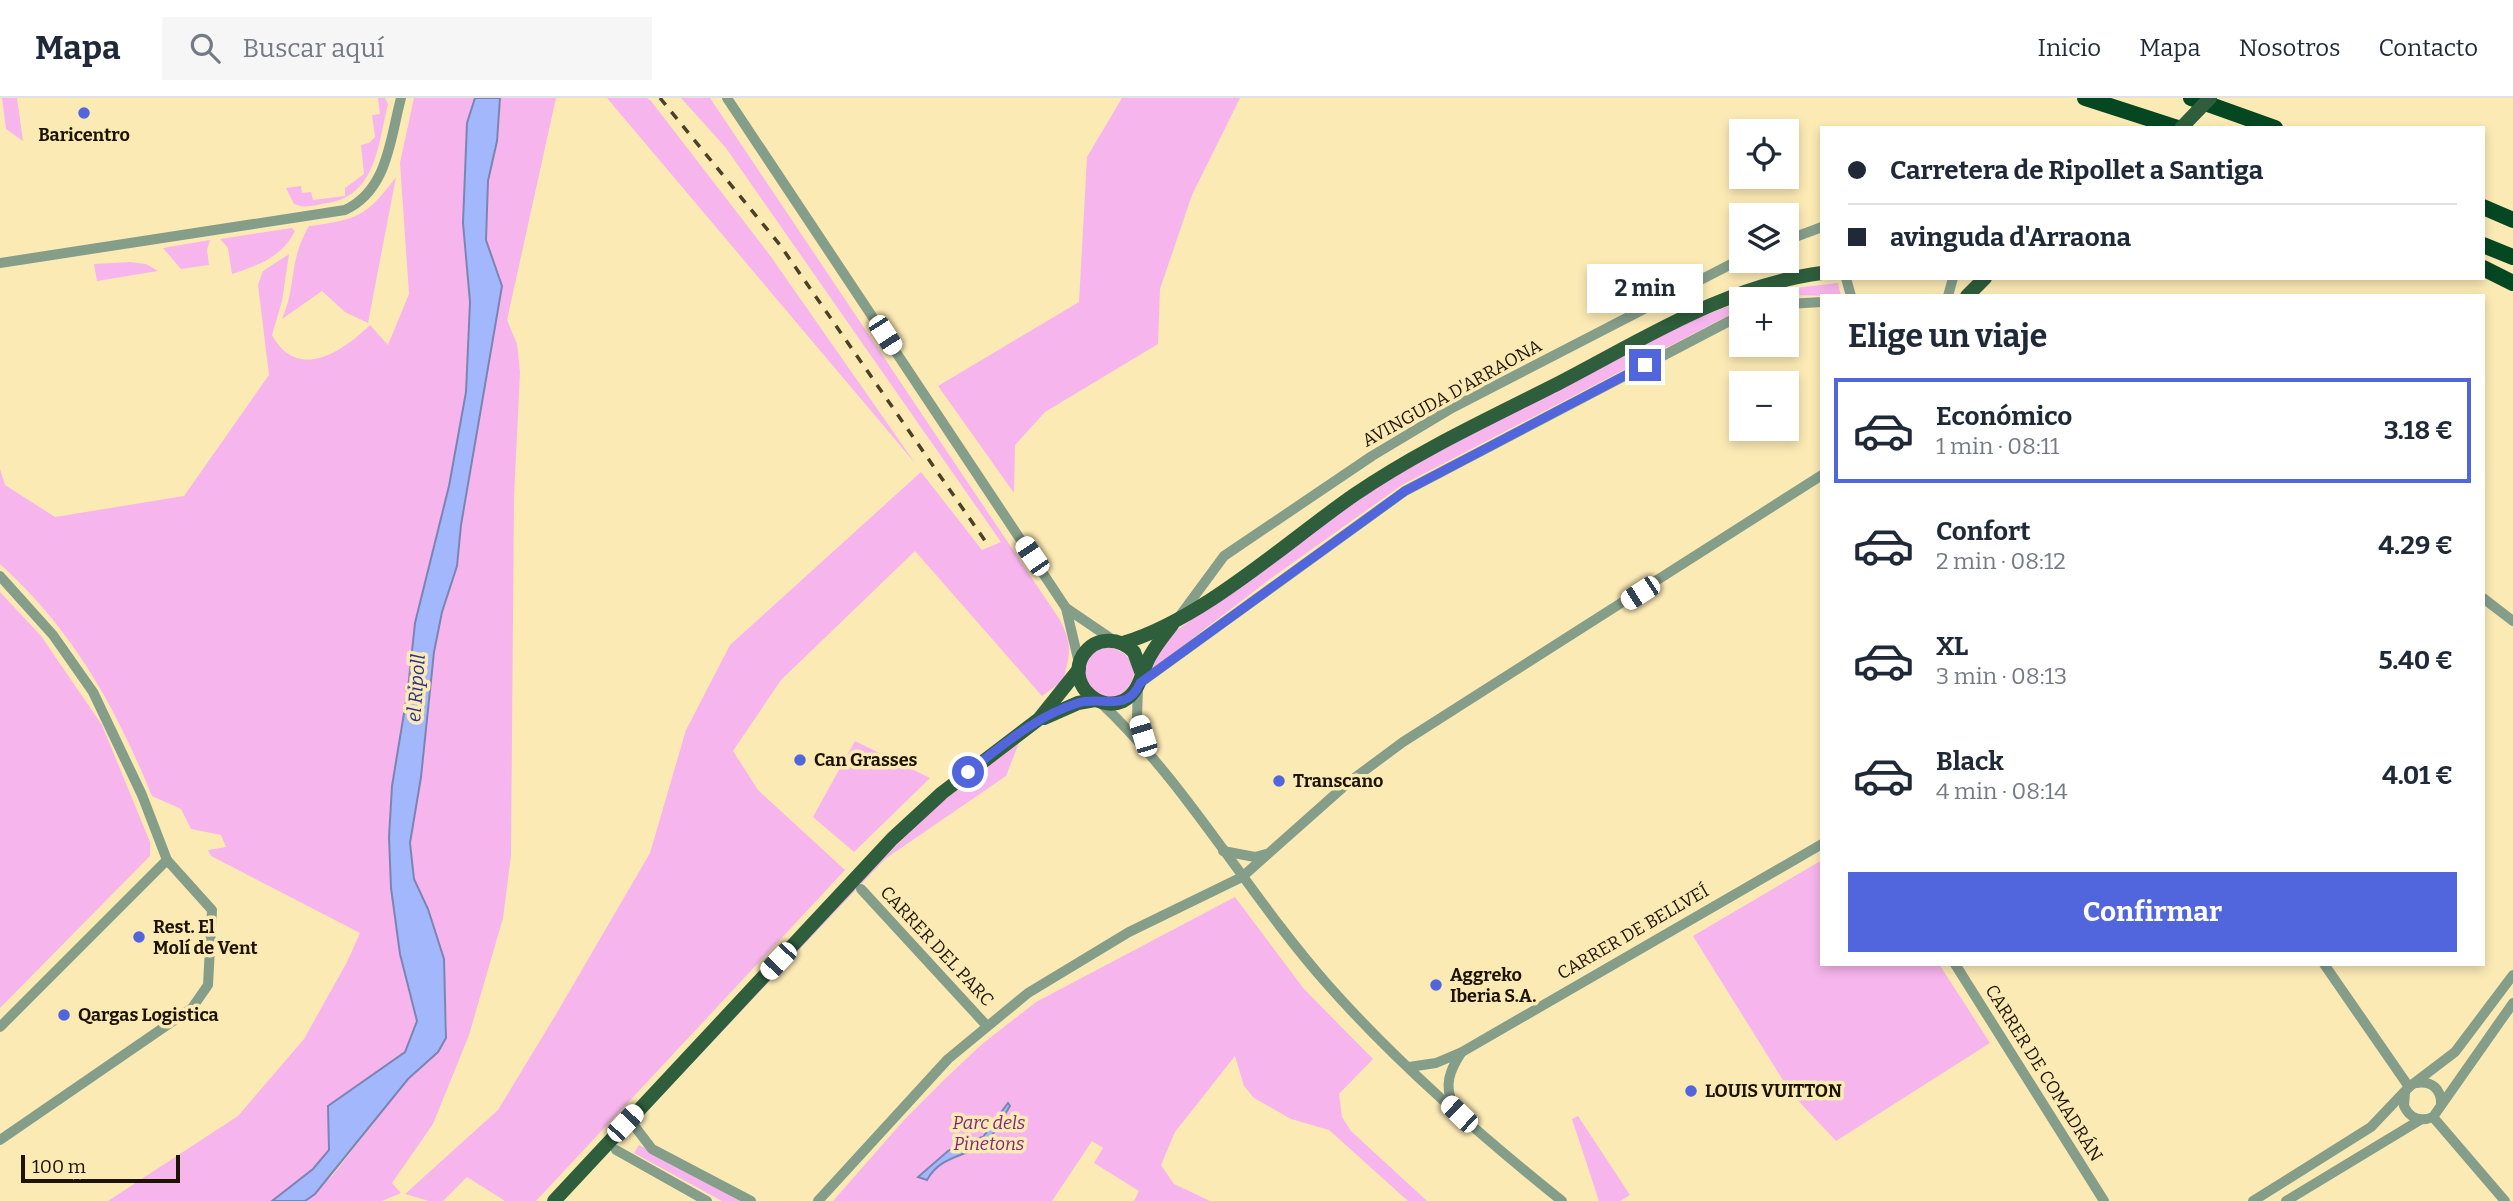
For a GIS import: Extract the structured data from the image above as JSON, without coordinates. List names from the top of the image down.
{
  "streets": {
    "street": [
      "AVINGUDA D'ARRAONA",
      "CARRER DE BELLVEÍ",
      "CARRER DEL PARC",
      "CARRER DE COMADRÁN"
    ]
  },
  "water": ["el Ripoll"],
  "parks": ["Parc dels Pinetons"],
  "places": [
    "Baricentro",
    "Can Grasses",
    "Transcano",
    "Rest. El Molí de Vent",
    "Aggreko Iberia S.A.",
    "Qargas Logistica",
    "LOUIS VUITTON"
  ],
  "scale_bar": "100 m",
  "page": {
    "header": "Mapa",
    "search": "Buscar aquí",
    "nav": [
      "Inicio",
      "Mapa",
      "Nosotros",
      "Contacto"
    ],
    "map_buttons": ["+", "−"],
    "banner": ["Carretera de Ripollet a Santiga", "avinguda d'Arraona"],
    "bubble": "2 min",
    "heading": "Elige un viaje",
    "list": [
      {
        "name": "Económico",
        "note": "1 min · 08:11",
        "value": "3.18 €"
      },
      {
        "name": "Confort",
        "note": "2 min · 08:12",
        "value": "4.29 €"
      },
      {
        "name": "XL",
        "note": "3 min · 08:13",
        "value": "5.40 €"
      },
      {
        "name": "Black",
        "note": "4 min · 08:14",
        "value": "4.01 €"
      }
    ],
    "buttons": "Confirmar",
    "scale": "100 m"
  }
}
